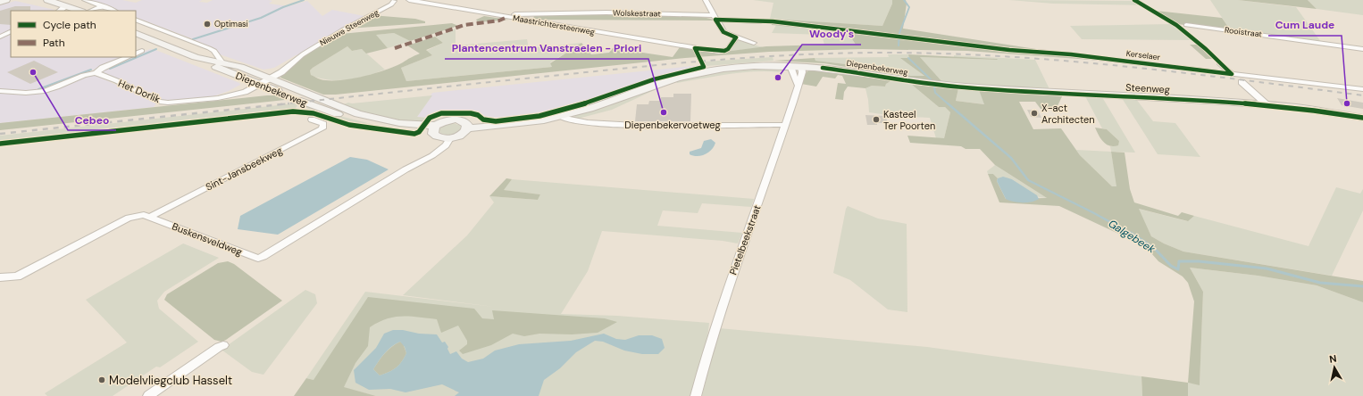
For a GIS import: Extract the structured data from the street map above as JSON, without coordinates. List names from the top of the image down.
{
  "streets": {
    "main road": ["Diepenbekerweg", "Steenweg"],
    "street": [
      "Wolskestraat",
      "Maastrichtersteenweg",
      "Nieuwe Steenweg",
      "Rooistraat",
      "Kerselaer",
      "Het Dorlik",
      "Diepenbekervoetweg",
      "Sint-Jansbeekweg",
      "Buskensveldweg",
      "Pietelbeekstraat"
    ]
  },
  "crossings": [
    ["Wolskestraat", "Maastrichtersteenweg"],
    ["Nieuwe Steenweg", "Diepenbekerweg"],
    ["Nieuwe Steenweg", "Het Dorlik"],
    ["Diepenbekerweg", "Steenweg"],
    ["Diepenbekerweg", "Het Dorlik"],
    ["Diepenbekerweg", "Diepenbekervoetweg"],
    ["Diepenbekerweg", "Buskensveldweg"],
    ["Diepenbekerweg", "Pietelbeekstraat"],
    ["Diepenbekervoetweg", "Pietelbeekstraat"],
    ["Sint-Jansbeekweg", "Buskensveldweg"]
  ],
  "water": ["Galgebeek"],
  "places": [
    "Optimasi",
    "Cebeo",
    "Woody's",
    "Cum Laude",
    "Plantencentrum Vanstraelen - Priori",
    "X-act Architecten",
    "Kasteel Ter Poorten",
    "Modelvliegclub Hasselt"
  ],
  "legend": ["Cycle path", "Path"],
  "north": "top"
}
